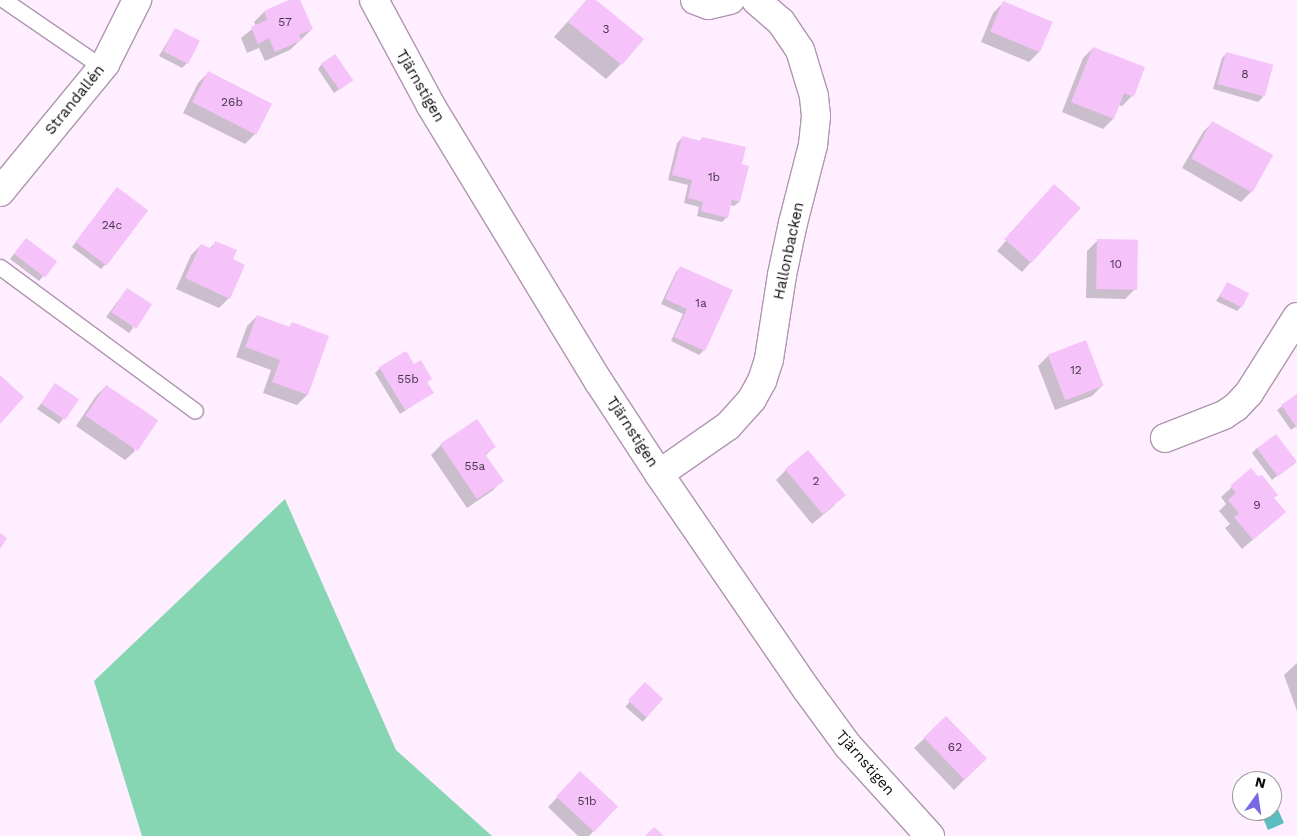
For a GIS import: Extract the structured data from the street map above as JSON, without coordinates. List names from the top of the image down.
{
  "streets": {
    "street": ["Tjärnstigen", "Strandallén", "Hallonbacken"]
  },
  "crossings": [
    ["Tjärnstigen", "Hallonbacken"]
  ],
  "house_numbers": [
    "57",
    "3",
    "8",
    "26b",
    "1b",
    "24c",
    "10",
    "1a",
    "12",
    "55b",
    "55a",
    "2",
    "9",
    "62",
    "51b"
  ],
  "north": "top"
}
